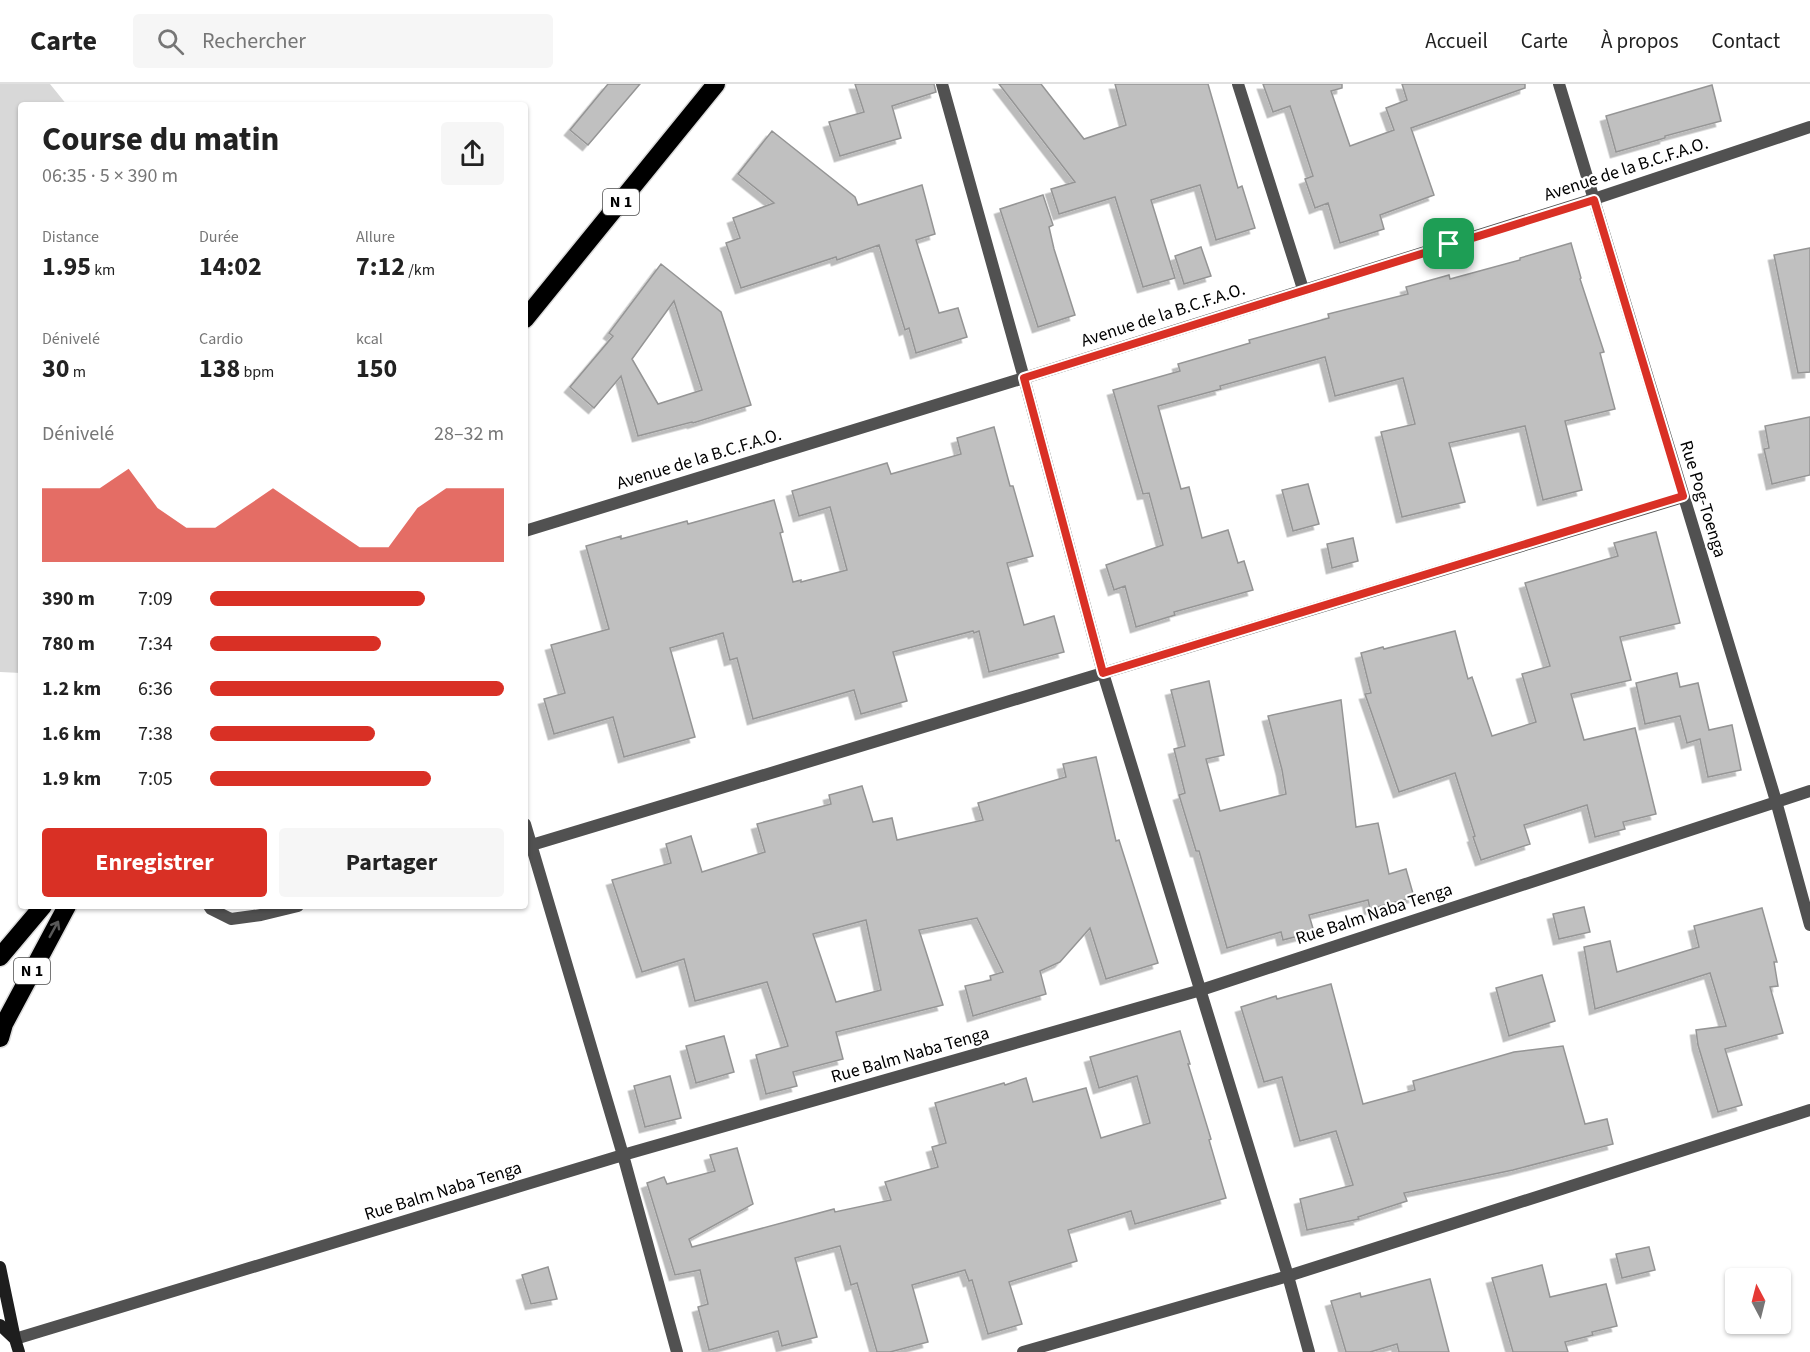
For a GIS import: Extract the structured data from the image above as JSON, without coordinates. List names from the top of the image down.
{
  "streets": {
    "highway": ["N 1"],
    "street": ["Avenue de la B.C.F.A.O.", "Rue Pog-Toenga", "Rue Balm Naba Tenga"]
  },
  "crossings": [
    ["Avenue de la B.C.F.A.O.", "Rue Pog-Toenga"],
    ["Rue Pog-Toenga", "Rue Balm Naba Tenga"]
  ],
  "north": "top",
  "page": {
    "header": "Carte",
    "search": "Rechercher",
    "nav": [
      "Accueil",
      "Carte",
      "À propos",
      "Contact"
    ],
    "heading": ["Course du matin", "06:35 · 5 × 390 m"],
    "stats": [
      ["Distance", "1.95 km"],
      ["Durée", "14:02"],
      ["Allure", "7:12 /km"],
      ["Dénivelé", "30 m"],
      ["Cardio", "138 bpm"],
      ["kcal", "150"]
    ],
    "chart": ["Dénivelé", "28–32 m"],
    "list": [
      {
        "name": "390 m",
        "note": "7:09"
      },
      {
        "name": "780 m",
        "note": "7:34"
      },
      {
        "name": "1.2 km",
        "note": "6:36"
      },
      {
        "name": "1.6 km",
        "note": "7:38"
      },
      {
        "name": "1.9 km",
        "note": "7:05"
      }
    ],
    "buttons": ["Enregistrer", "Partager"]
  }
}
